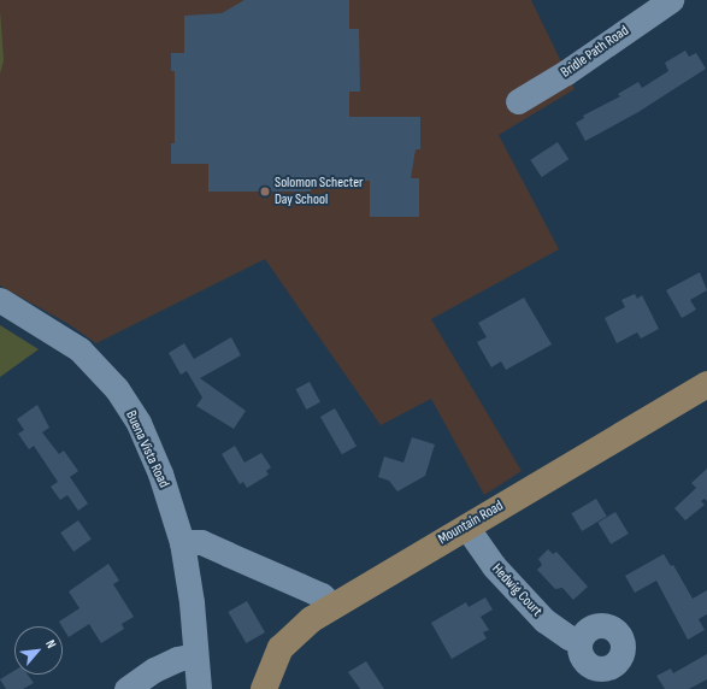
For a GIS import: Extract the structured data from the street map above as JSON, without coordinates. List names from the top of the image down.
{
  "streets": {
    "main road": ["Mountain Road"],
    "street": ["Bridle Path Road", "Buena Vista Road", "Hedwig Court"]
  },
  "crossings": [
    ["Mountain Road", "Hedwig Court"]
  ],
  "places": ["Solomon Schecter Day School"],
  "north": "top right"
}
